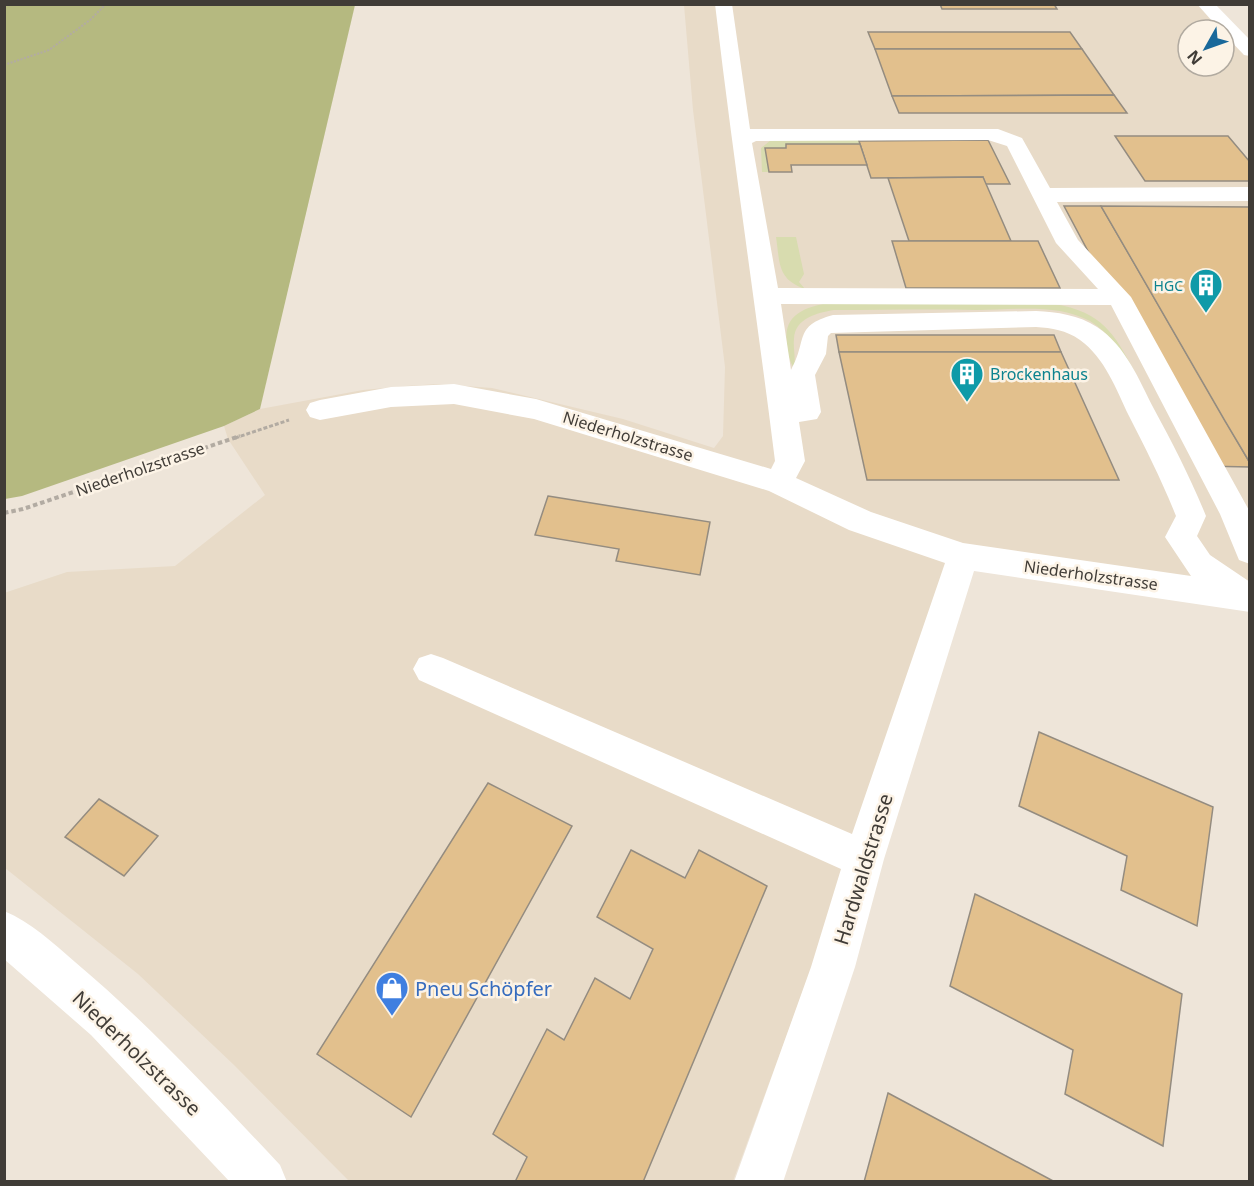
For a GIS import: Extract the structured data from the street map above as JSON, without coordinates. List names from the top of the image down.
{
  "streets": {
    "street": ["Niederholzstrasse", "Hardwaldstrasse"]
  },
  "crossings": [
    ["Niederholzstrasse", "Hardwaldstrasse"]
  ],
  "places": {
    "building": ["HGC", "Brockenhaus"],
    "shop": ["Pneu Schöpfer"]
  },
  "north": "bottom left"
}
